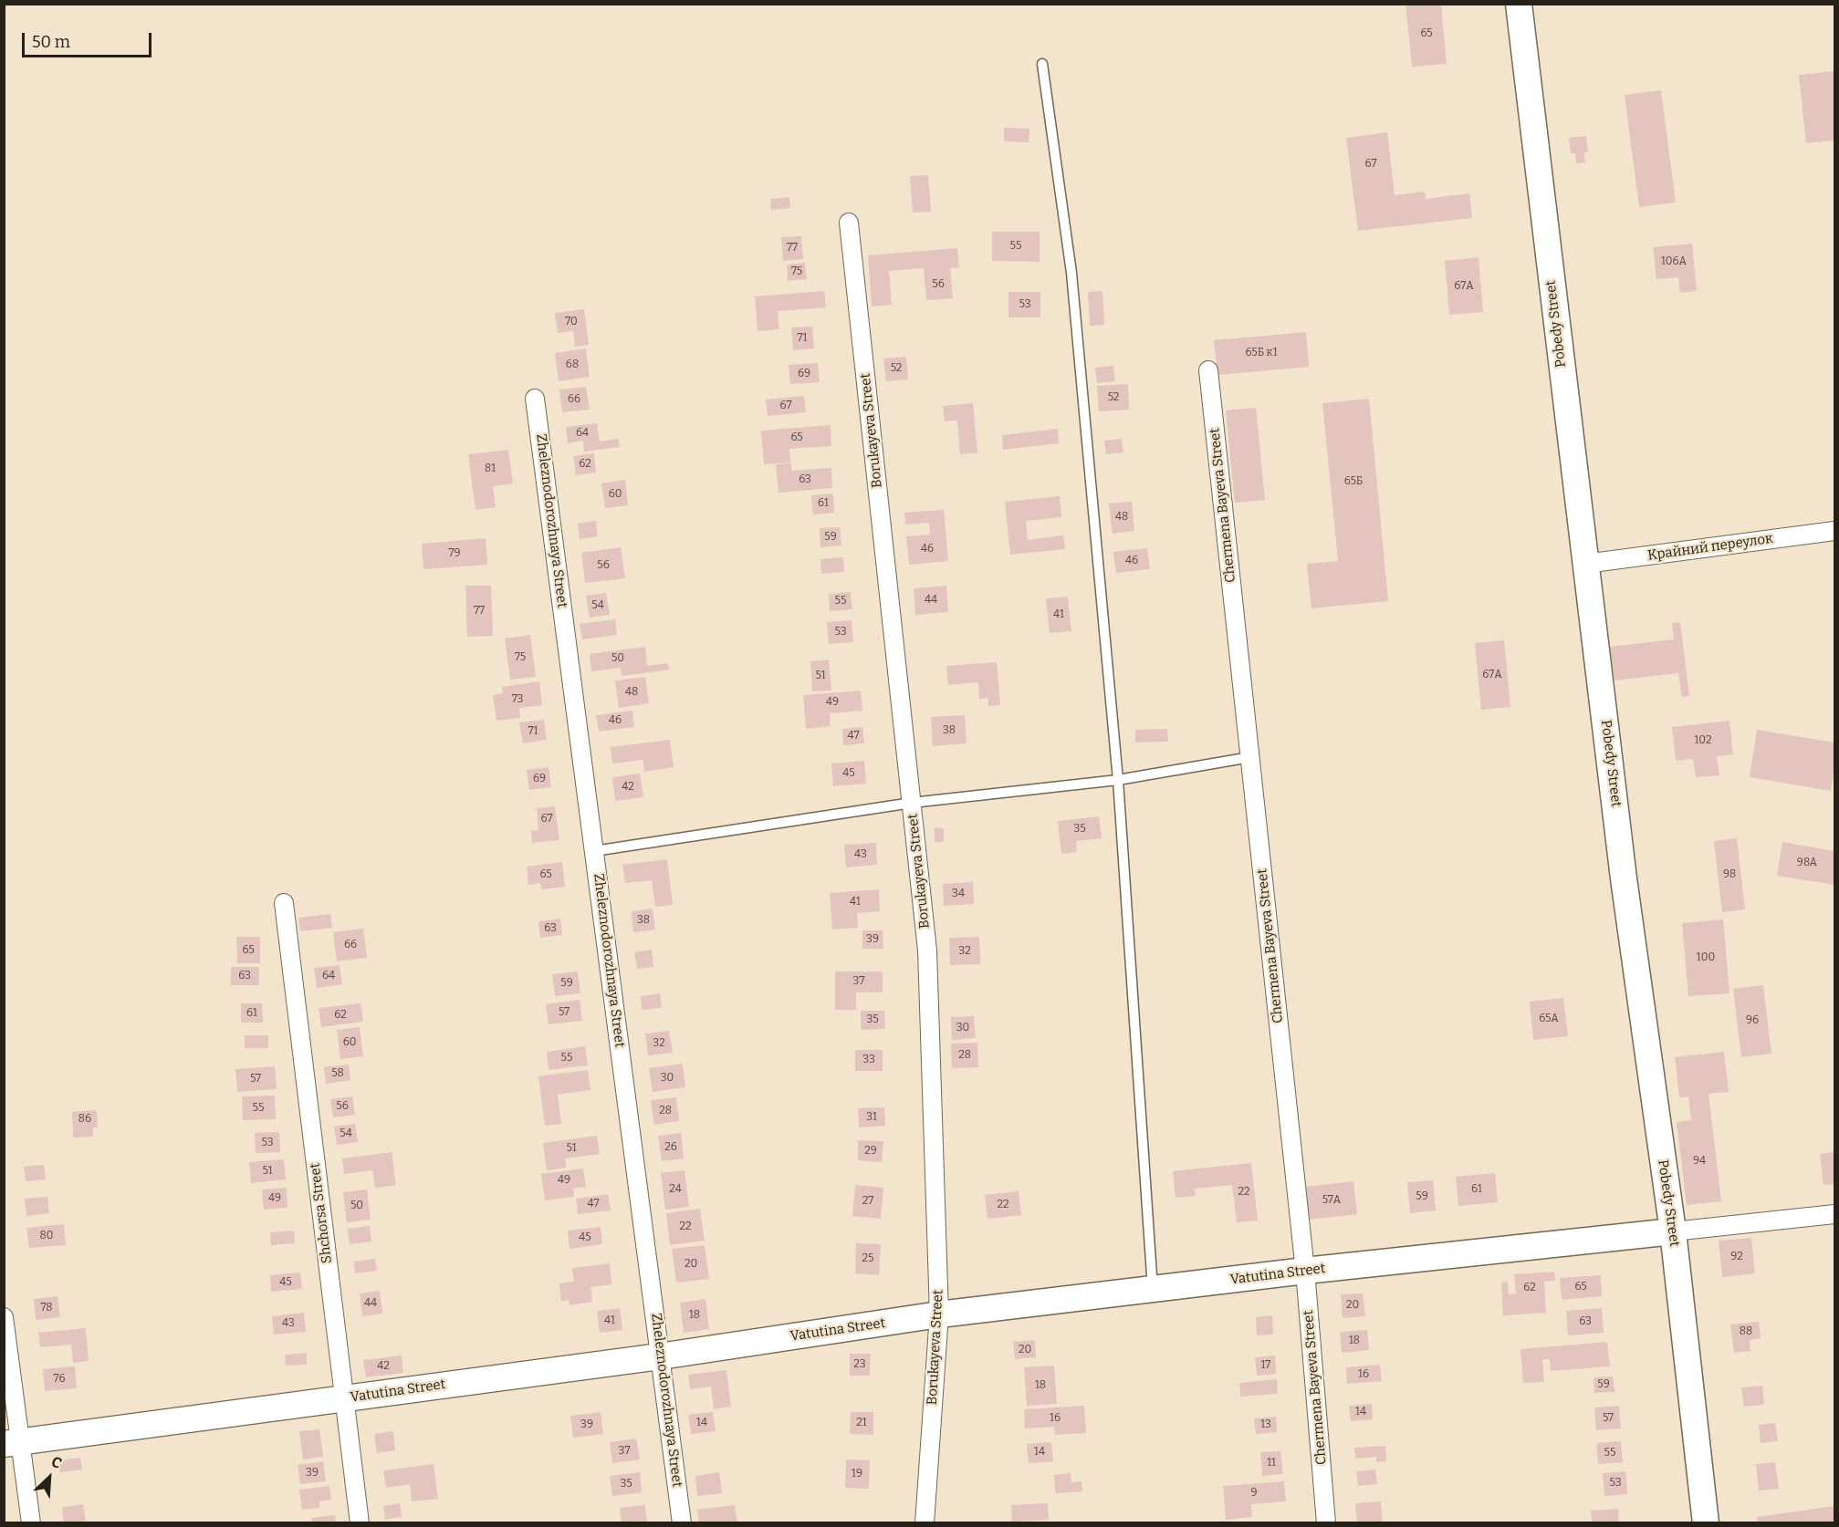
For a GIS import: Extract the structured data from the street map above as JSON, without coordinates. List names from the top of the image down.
{
  "streets": {
    "street": [
      "Pobedy Street",
      "Borukayeva Street",
      "Chermena Bayeva Street",
      "Zheleznodorozhnaya Street",
      "Крайний переулок",
      "Shchorsa Street",
      "Vatutina Street"
    ]
  },
  "crossings": [
    ["Pobedy Street", "Крайний переулок"],
    ["Pobedy Street", "Vatutina Street"],
    ["Borukayeva Street", "Vatutina Street"],
    ["Chermena Bayeva Street", "Vatutina Street"],
    ["Zheleznodorozhnaya Street", "Vatutina Street"],
    ["Shchorsa Street", "Vatutina Street"]
  ],
  "house_numbers": [
    "65",
    "67",
    "55",
    "77",
    "106А",
    "75",
    "56",
    "67А",
    "53",
    "70",
    "71",
    "65Б к1",
    "68",
    "52",
    "69",
    "52",
    "66",
    "67",
    "64",
    "65",
    "62",
    "81",
    "63",
    "65Б",
    "60",
    "61",
    "48",
    "59",
    "46",
    "79",
    "46",
    "56",
    "44",
    "55",
    "54",
    "77",
    "41",
    "53",
    "75",
    "50",
    "67А",
    "51",
    "48",
    "73",
    "49",
    "46",
    "38",
    "71",
    "47",
    "102",
    "45",
    "69",
    "42",
    "67",
    "35",
    "43",
    "98А",
    "65",
    "98",
    "34",
    "41",
    "38",
    "63",
    "39",
    "66",
    "65",
    "32",
    "100",
    "63",
    "64",
    "37",
    "59",
    "57",
    "61",
    "62",
    "65А",
    "35",
    "96",
    "30",
    "60",
    "32",
    "28",
    "55",
    "33",
    "58",
    "30",
    "57",
    "56",
    "55",
    "28",
    "31",
    "86",
    "54",
    "53",
    "26",
    "51",
    "29",
    "94",
    "51",
    "49",
    "24",
    "61",
    "22",
    "59",
    "49",
    "57А",
    "27",
    "47",
    "22",
    "50",
    "22",
    "80",
    "45",
    "92",
    "25",
    "20",
    "45",
    "65",
    "62",
    "44",
    "20",
    "78",
    "18",
    "41",
    "63",
    "43",
    "88",
    "18",
    "20",
    "23",
    "17",
    "42",
    "16",
    "76",
    "59",
    "18",
    "14",
    "16",
    "57",
    "14",
    "21",
    "39",
    "13",
    "37",
    "14",
    "55",
    "11",
    "39",
    "19",
    "53",
    "35",
    "9"
  ],
  "scale_bar": "50 m",
  "north": "top right"
}
